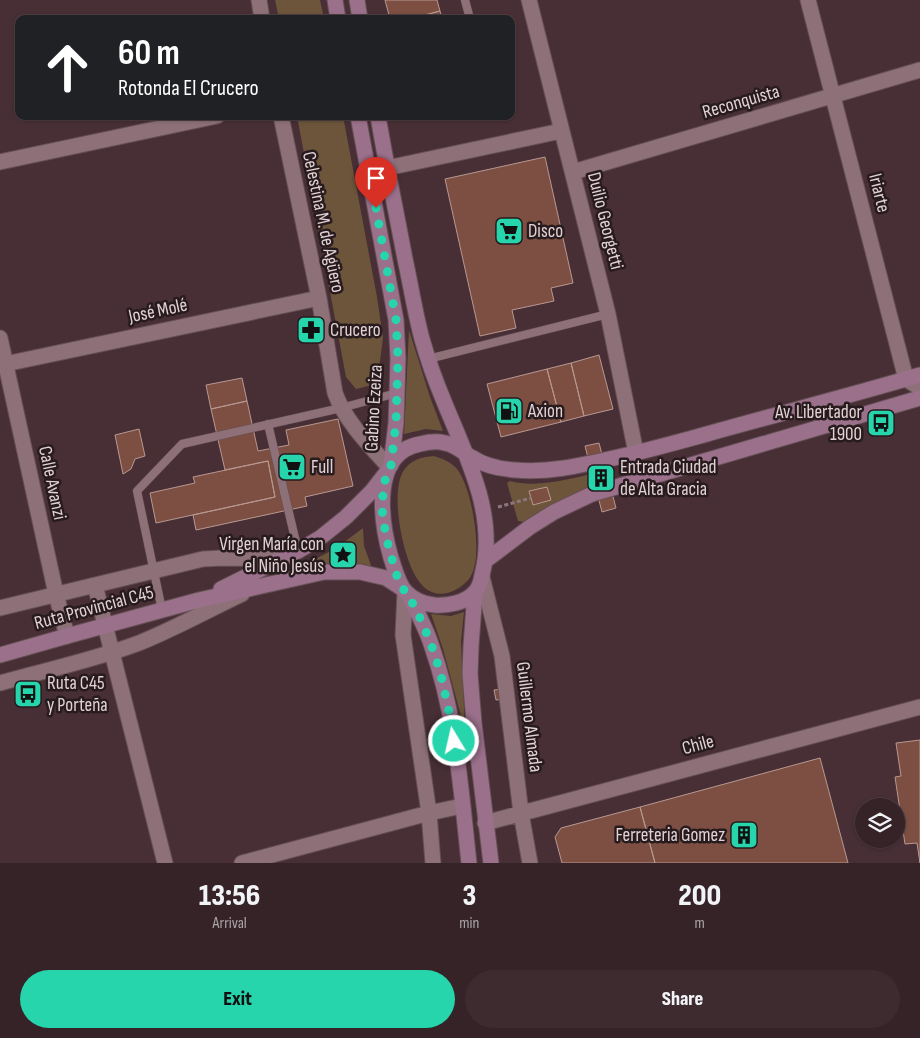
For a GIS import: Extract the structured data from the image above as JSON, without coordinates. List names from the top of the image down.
{
  "streets": {
    "main road": ["Gabino Ezeiza", "Ruta Provincial C45"],
    "street": [
      "Reconquista",
      "Iriarte",
      "Duilio Georgetti",
      "Celestina M. de Agüero",
      "José Molé",
      "Calle Avanzi",
      "Guillermo Almada",
      "Chile"
    ]
  },
  "crossings": [
    ["Reconquista", "Iriarte"],
    ["Reconquista", "Duilio Georgetti"],
    ["Celestina M. de Agüero", "José Molé"],
    ["Celestina M. de Agüero", "Gabino Ezeiza"],
    ["Celestina M. de Agüero", "Ruta Provincial C45"],
    ["Celestina M. de Agüero", "Guillermo Almada"],
    ["José Molé", "Calle Avanzi"],
    ["Gabino Ezeiza", "Ruta Provincial C45"],
    ["Gabino Ezeiza", "Guillermo Almada"],
    ["Calle Avanzi", "Ruta Provincial C45"],
    ["Ruta Provincial C45", "Guillermo Almada"],
    ["Guillermo Almada", "Chile"]
  ],
  "places": {
    "supermarket": ["Disco", "Full"],
    "pharmacy": ["Crucero"],
    "fuel station": ["Axion"],
    "bus stop": ["Av. Libertador 1900", "Ruta C45 y Porteña"],
    "building": ["Entrada Ciudad de Alta Gracia", "Ferreteria Gomez"],
    "place": ["Virgen María con el Niño Jesús"]
  },
  "page": {
    "turn": ["60 m", "Rotonda El Crucero"],
    "eta": [
      "13:56",
      "Arrival",
      "3",
      "min",
      "200",
      "m"
    ],
    "buttons": ["Exit", "Share"]
  }
}
